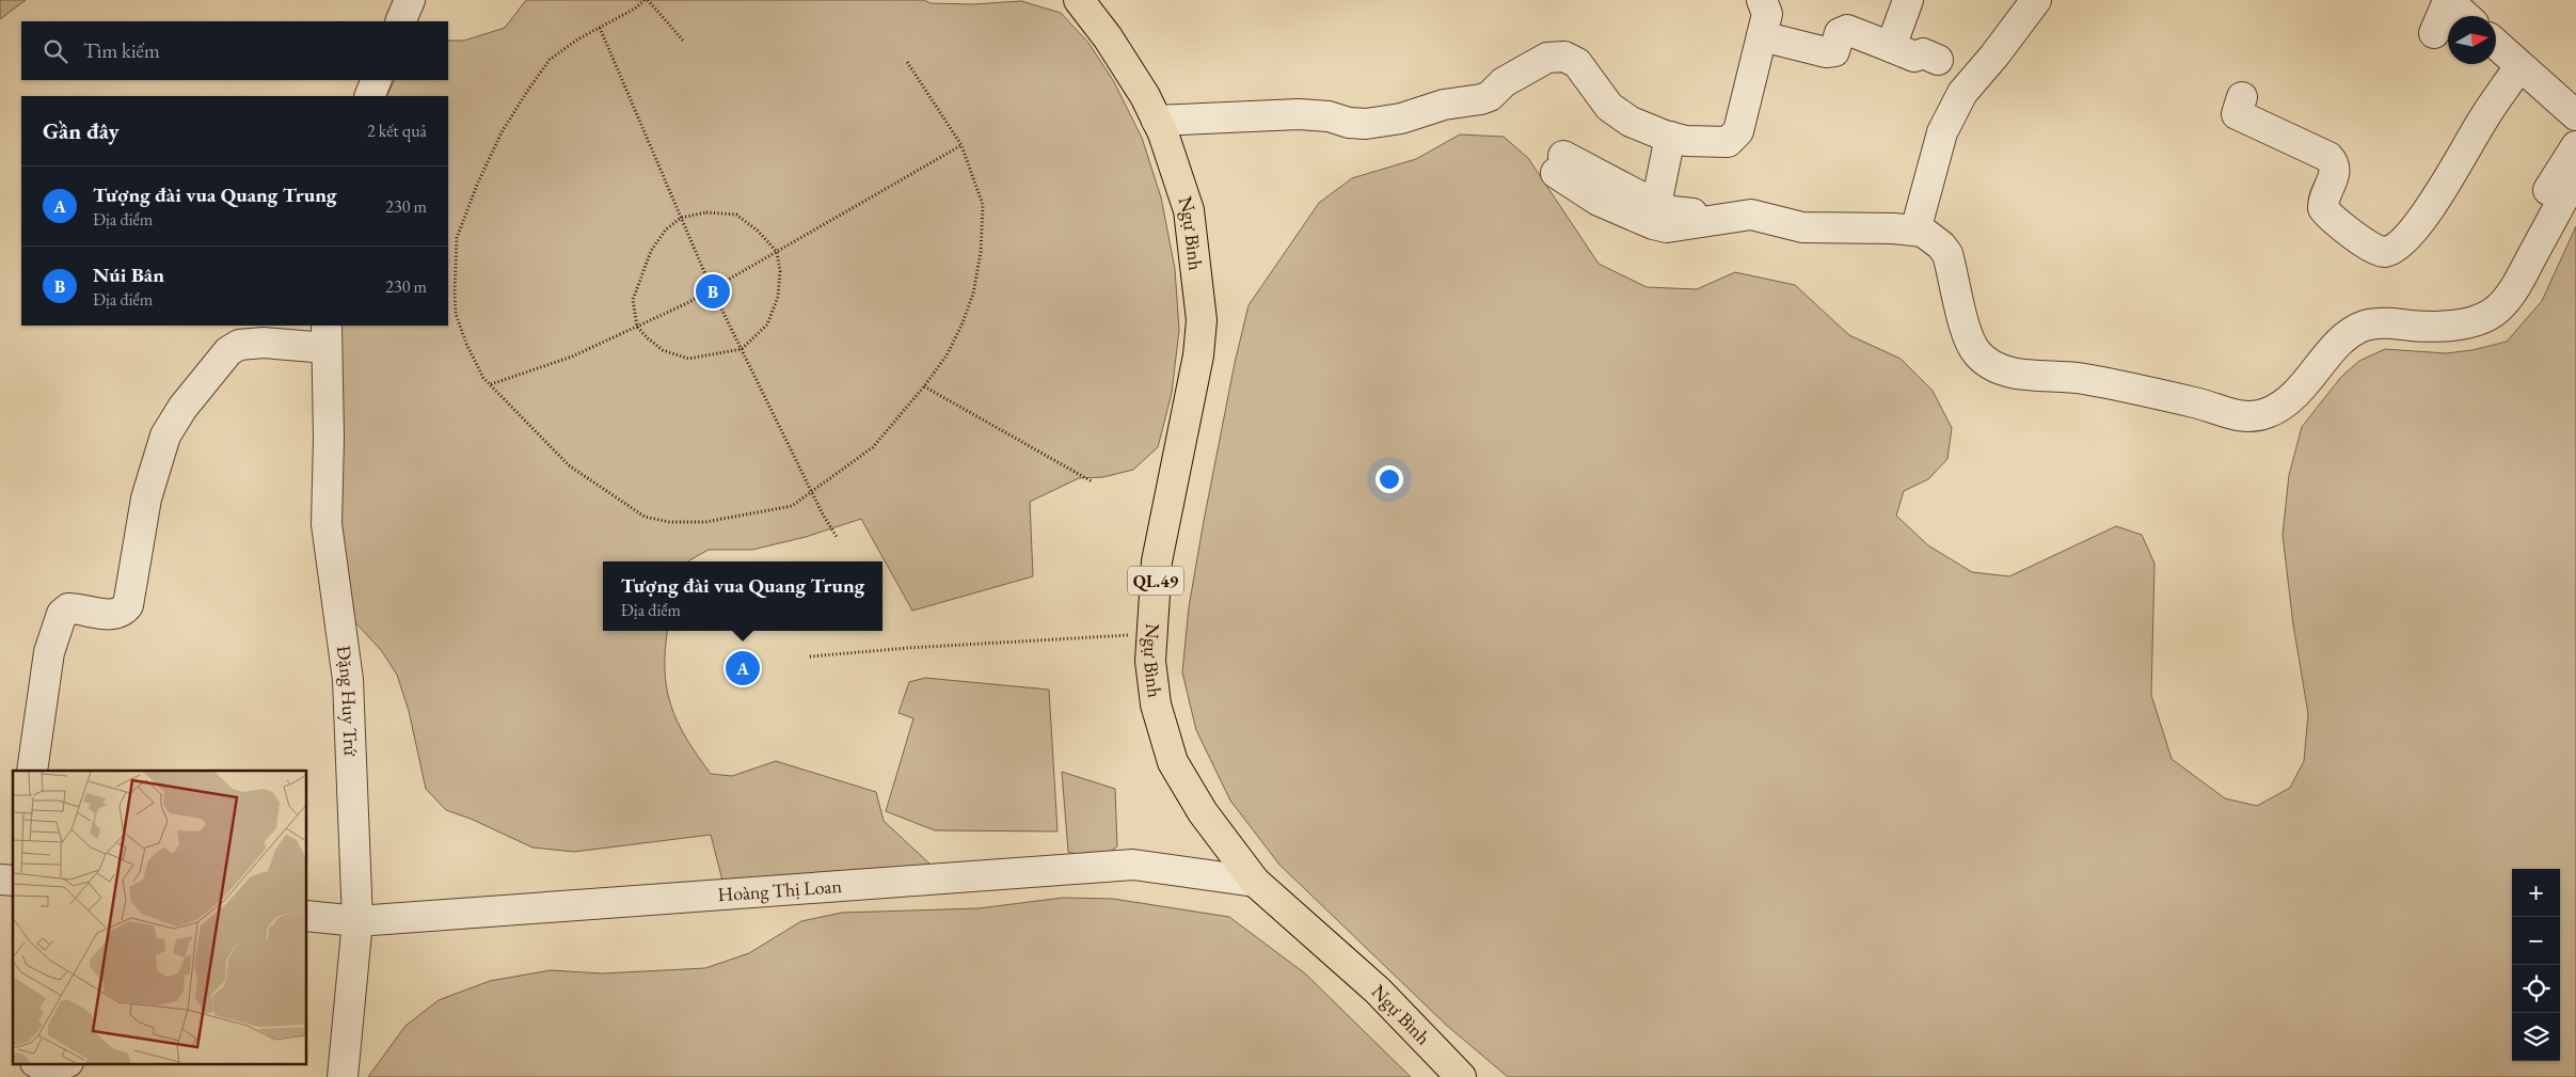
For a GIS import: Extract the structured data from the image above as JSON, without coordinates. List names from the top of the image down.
{
  "streets": {
    "highway": ["Ngự Bình", "QL.49"],
    "street": ["Đặng Huy Trứ", "Hoàng Thị Loan"]
  },
  "crossings": [
    ["Ngự Bình", "Hoàng Thị Loan"],
    ["Đặng Huy Trứ", "Hoàng Thị Loan"]
  ],
  "north": "right",
  "page": {
    "search": "Tìm kiếm",
    "heading": ["Gần đây", "2 kết quả"],
    "list": [
      {
        "mark": "A",
        "name": "Tượng đài vua Quang Trung",
        "note": "Địa điểm",
        "value": "230 m"
      },
      {
        "mark": "B",
        "name": "Núi Bân",
        "note": "Địa điểm",
        "value": "230 m"
      }
    ],
    "pins": ["B", "A"],
    "popup": ["Tượng đài vua Quang Trung", "Địa điểm"],
    "map_buttons": ["+", "−"]
  }
}
